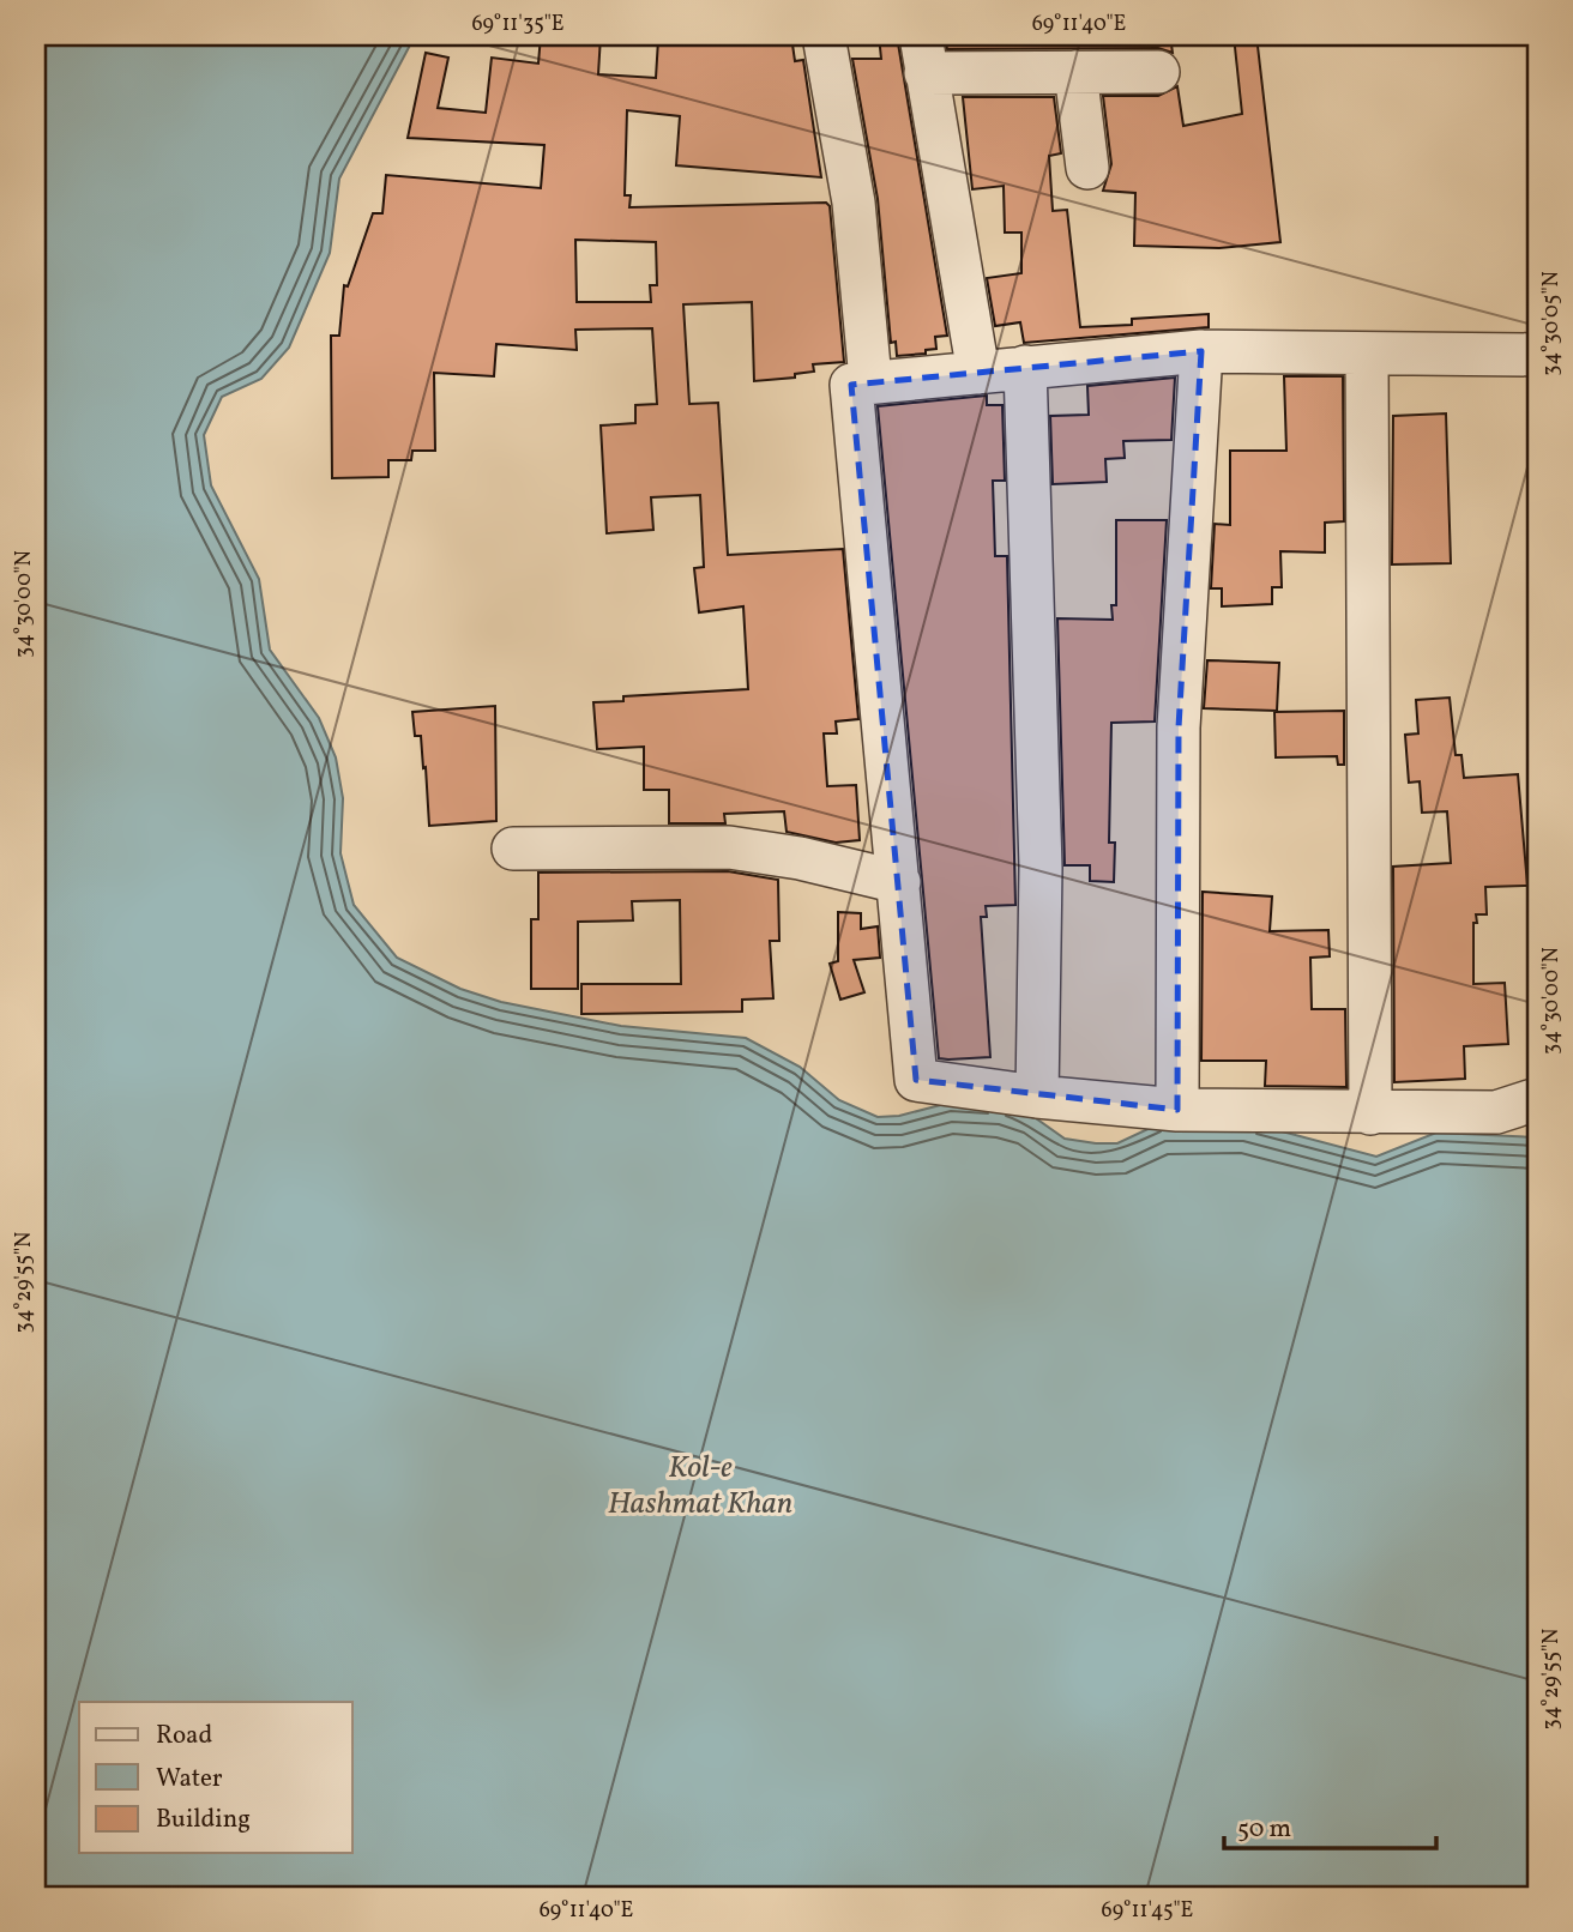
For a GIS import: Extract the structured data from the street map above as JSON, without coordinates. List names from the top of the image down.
{
  "water": ["Kol-e Hashmat Khan"],
  "legend": ["Road", "Water", "Building"],
  "scale_bar": "50 m",
  "coordinates": [
    "69°11'35\"E",
    "69°11'40\"E",
    "34°30'05\"N",
    "34°30'00\"N",
    "34°29'55\"N",
    "69°11'45\"E"
  ]
}
